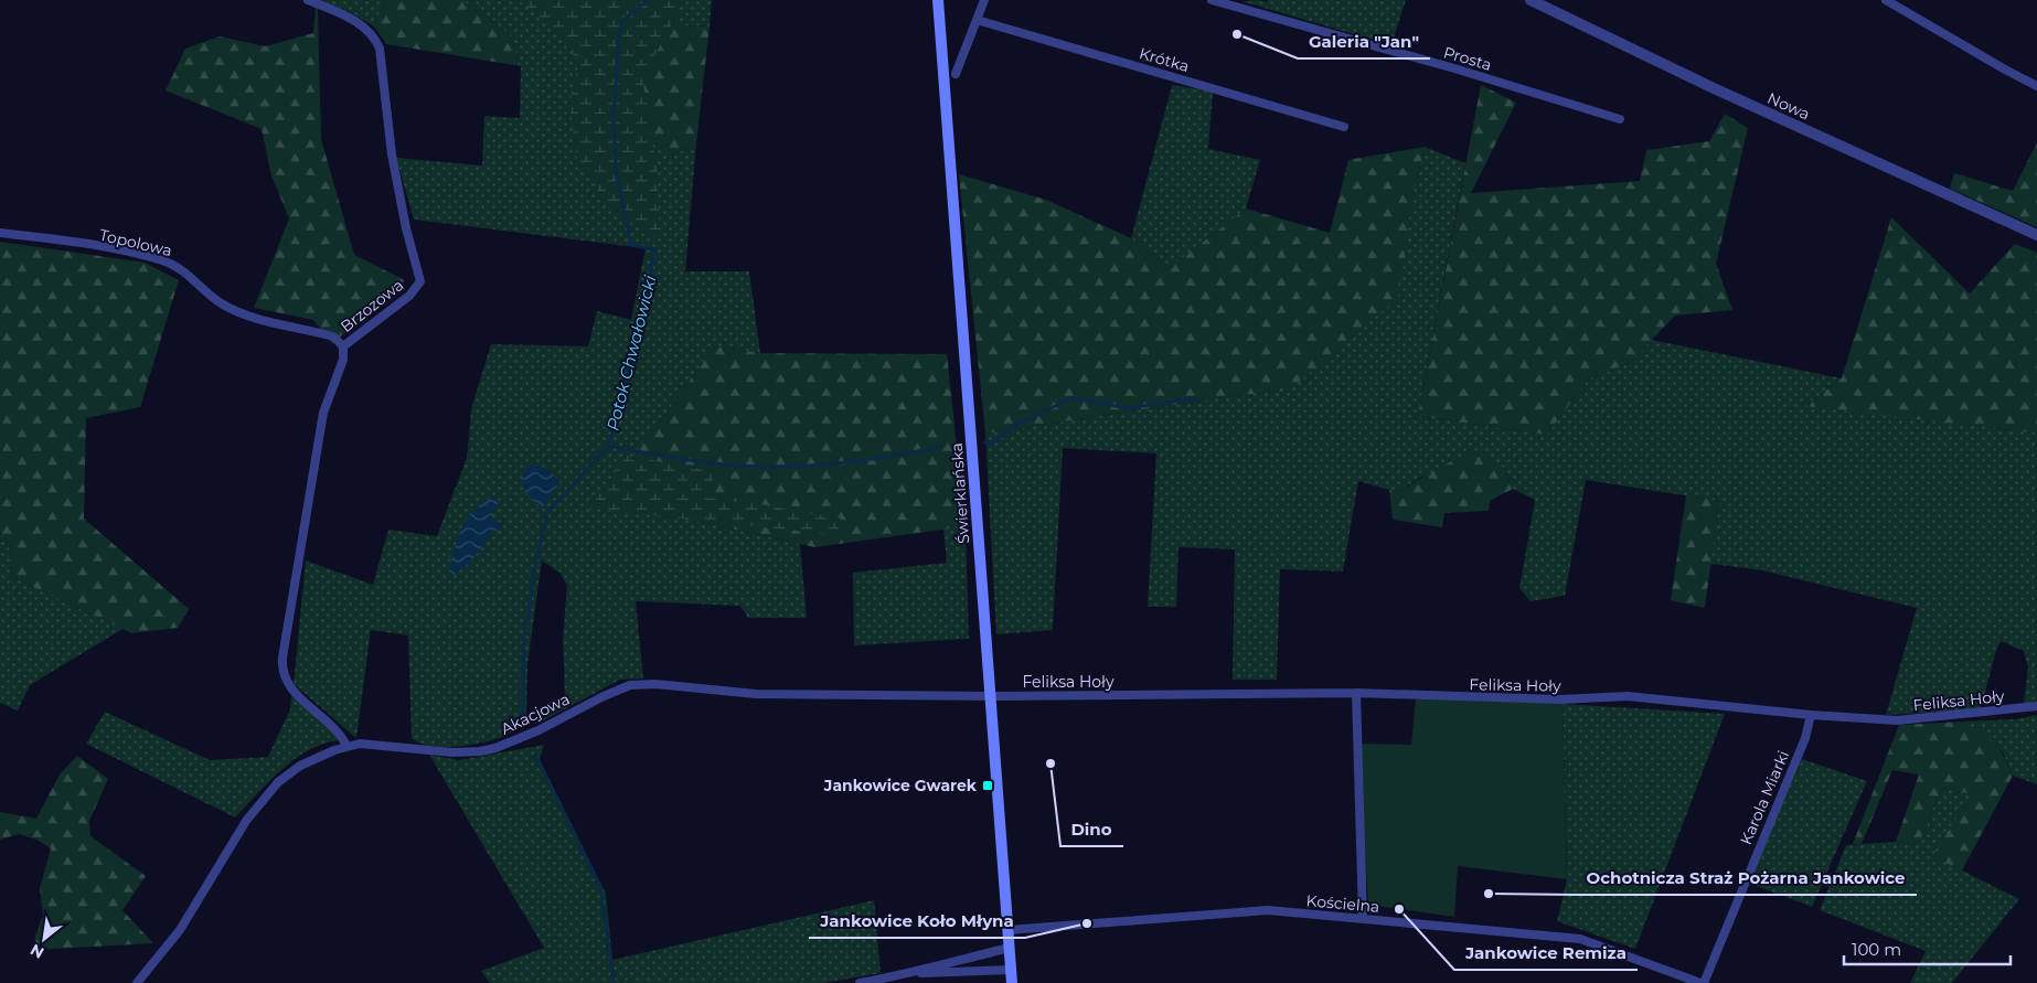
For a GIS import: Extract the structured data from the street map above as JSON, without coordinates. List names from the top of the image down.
{
  "streets": {
    "main road": ["Świerklańska"],
    "street": [
      "Prosta",
      "Krótka",
      "Nowa",
      "Topolowa",
      "Brzozowa",
      "Feliksa Hoły",
      "Akacjowa",
      "Karola Miarki",
      "Kościelna"
    ]
  },
  "crossings": [
    ["Topolowa", "Brzozowa"],
    ["Brzozowa", "Akacjowa"],
    ["Świerklańska", "Feliksa Hoły"],
    ["Świerklańska", "Akacjowa"],
    ["Świerklańska", "Kościelna"],
    ["Feliksa Hoły", "Akacjowa"],
    ["Feliksa Hoły", "Karola Miarki"],
    ["Karola Miarki", "Kościelna"]
  ],
  "water": ["Potok Chwałowicki"],
  "places": {
    "other": [
      "Galeria \"Jan\"",
      "Dino",
      "Ochotnicza Straż Pożarna Jankowice",
      "Jankowice Remiza",
      "Jankowice Koło Młyna"
    ],
    "transit": ["Jankowice Gwarek"]
  },
  "scale_bar": "100 m",
  "north": "bottom left"
}
